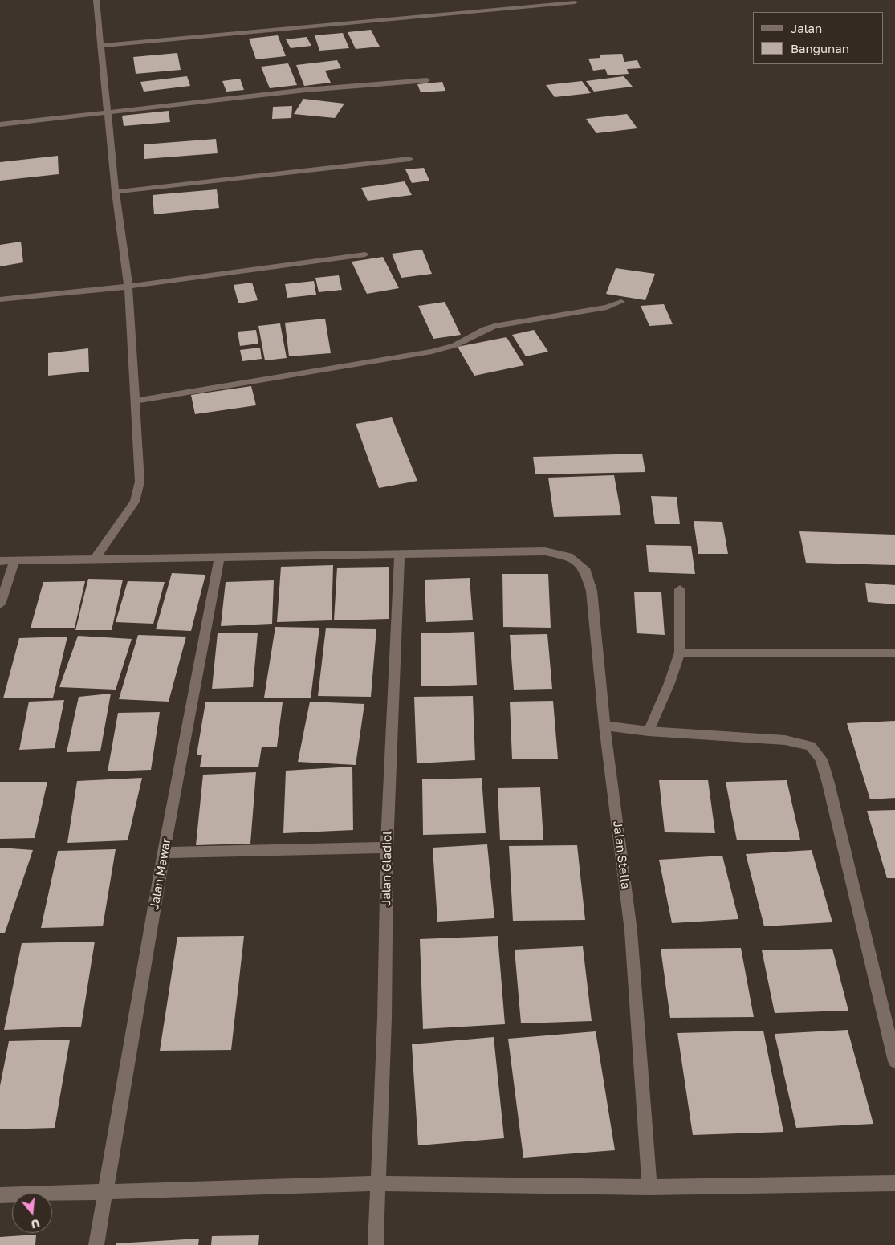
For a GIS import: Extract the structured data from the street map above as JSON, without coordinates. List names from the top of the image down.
{
  "streets": {
    "street": ["Jalan Stella", "Jalan Gladiol", "Jalan Mawar"]
  },
  "crossings": [
    ["Jalan Stella", "Jalan Gladiol"],
    ["Jalan Stella", "Jalan Mawar"]
  ],
  "legend": ["Jalan", "Bangunan"],
  "north": "bottom"
}
